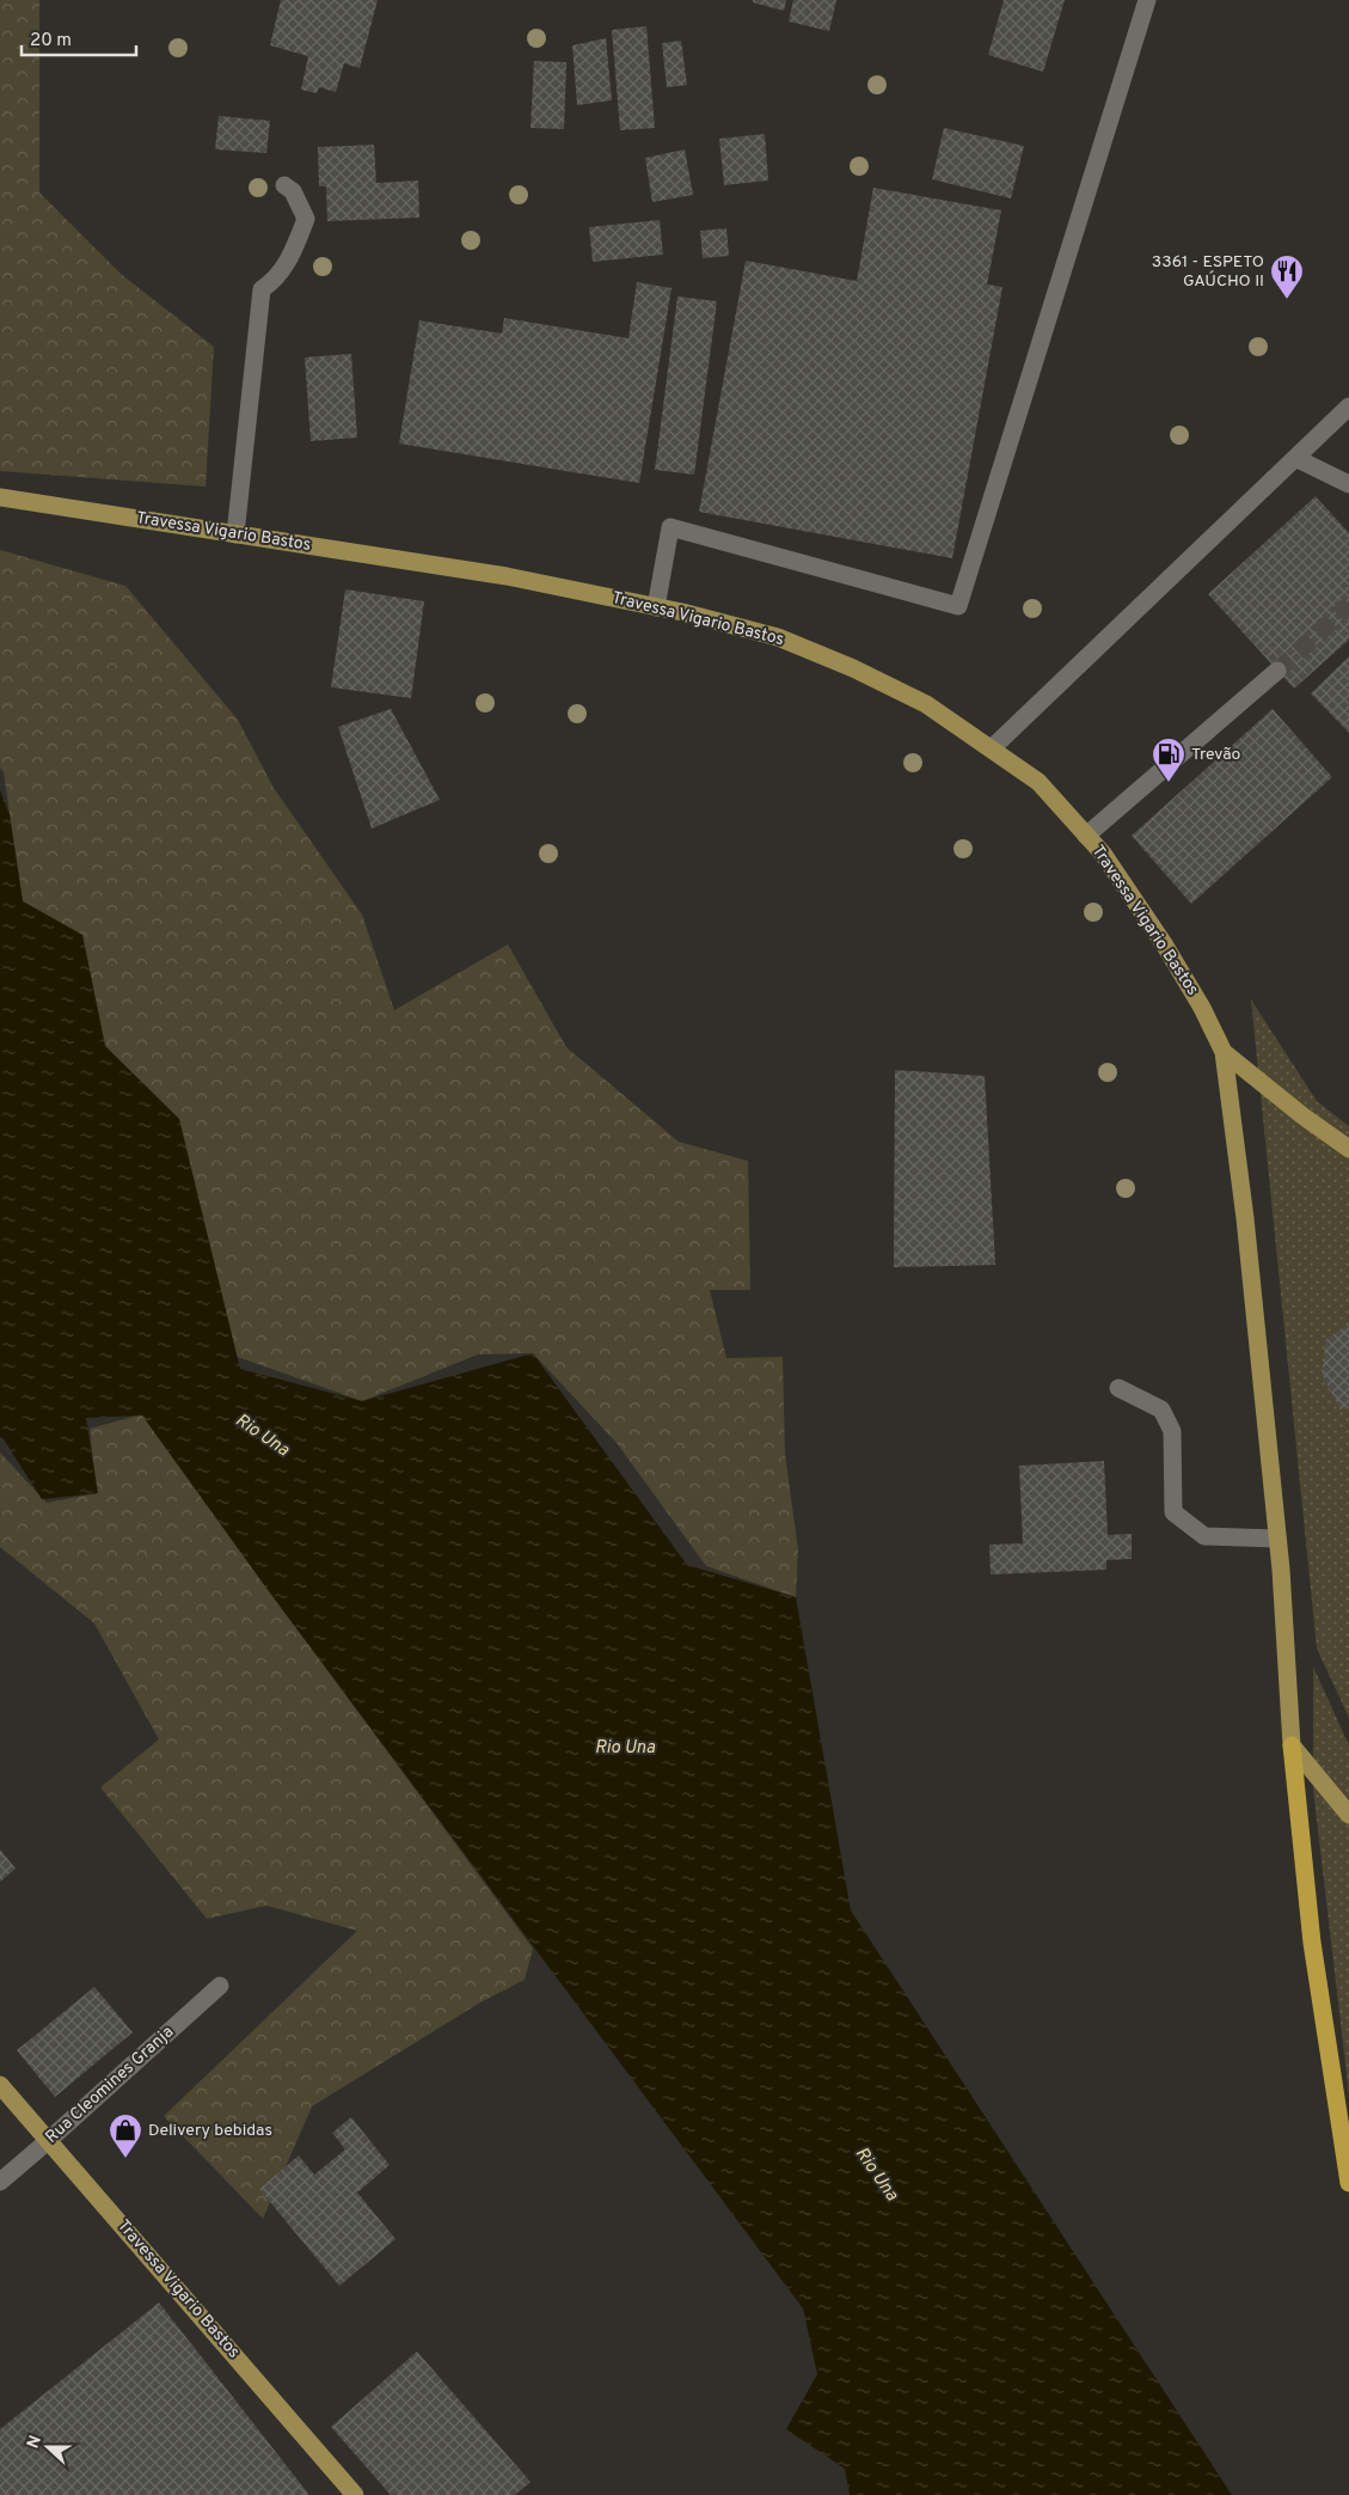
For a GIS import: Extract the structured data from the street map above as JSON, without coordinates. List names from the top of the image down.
{
  "streets": {
    "main road": ["Travessa Vigario Bastos"],
    "street": ["Rua Cleomines Granja"]
  },
  "crossings": [
    ["Travessa Vigario Bastos", "Rua Cleomines Granja"]
  ],
  "water": ["Rio Una"],
  "places": {
    "restaurant": ["3361 - ESPETO GAÚCHO II"],
    "fuel station": ["Trevão"],
    "shop": ["Delivery bebidas"]
  },
  "scale_bar": "20 m",
  "north": "left"
}
